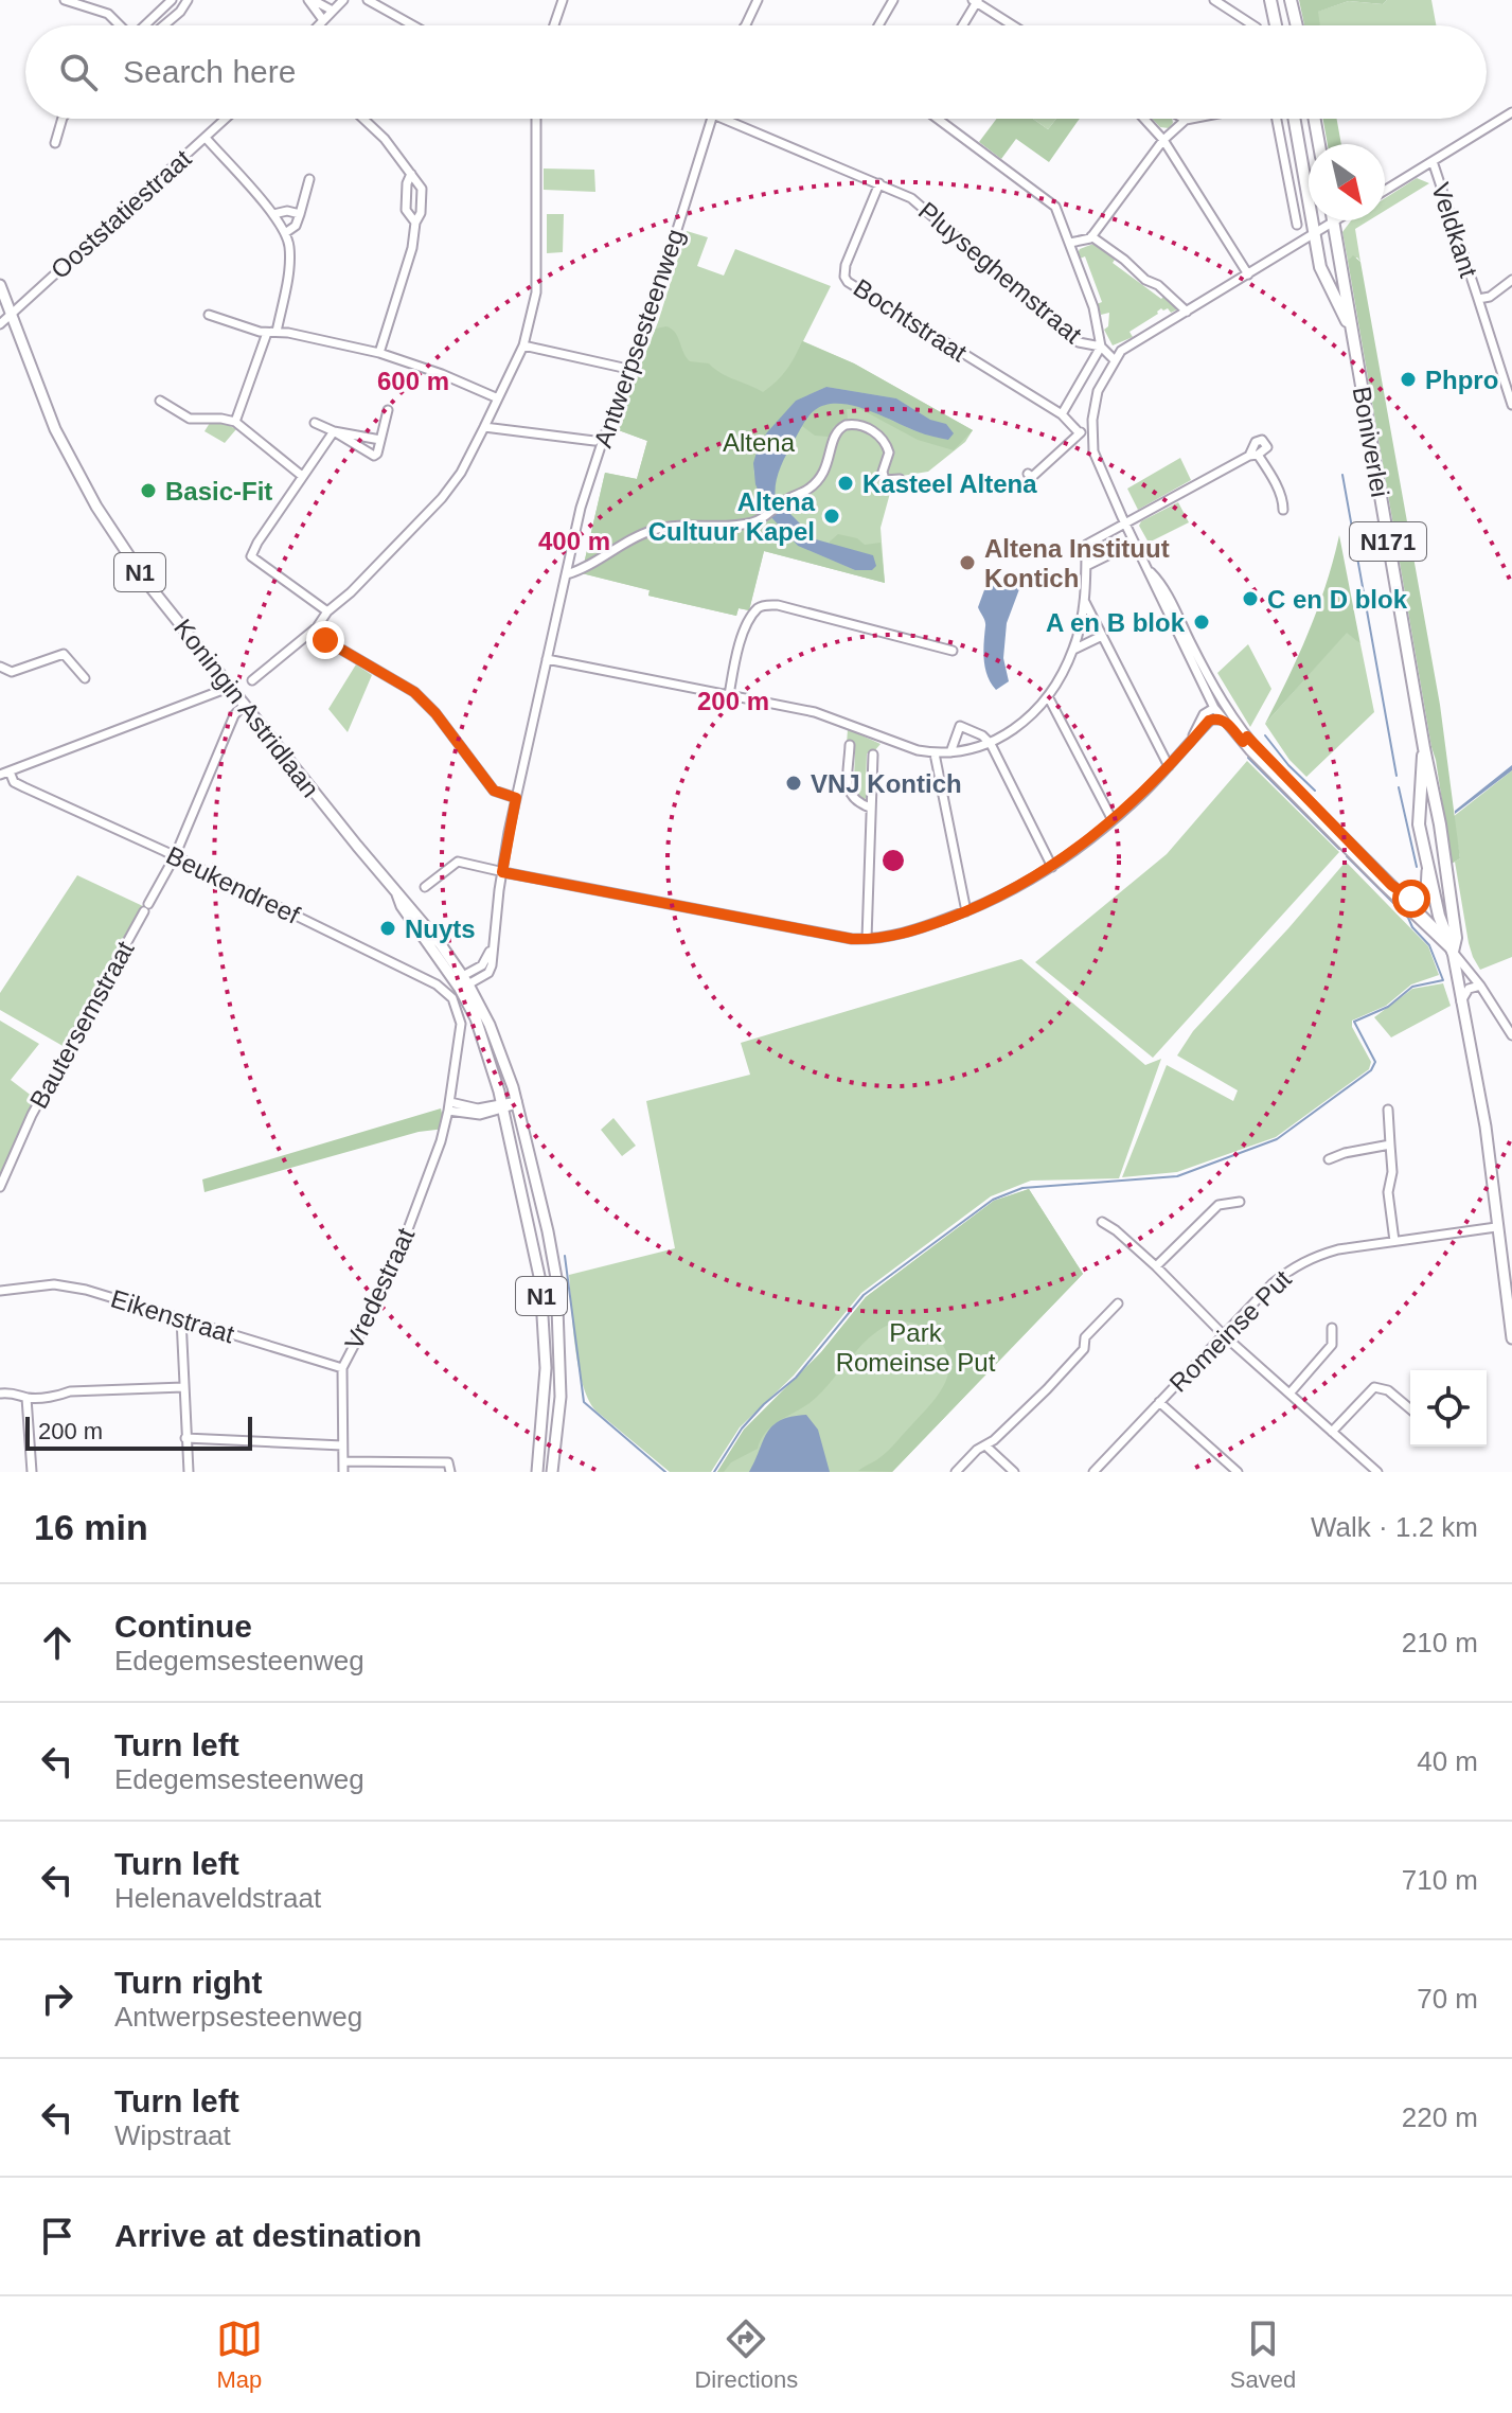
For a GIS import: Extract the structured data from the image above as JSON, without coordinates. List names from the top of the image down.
{
  "streets": {
    "highway": ["Boniverlei", "N171"],
    "main road": ["N1", "Koningin Astridlaan"],
    "street": [
      "Ooststatiestraat",
      "Veldkant",
      "Pluyseghemstraat",
      "Bochtstraat",
      "Antwerpsesteenweg",
      "Beukendreef",
      "Bautersemstraat",
      "Vredestraat",
      "Eikenstraat",
      "Romeinse Put"
    ]
  },
  "crossings": [
    ["Ooststatiestraat", "Koningin Astridlaan"],
    ["Pluyseghemstraat", "Bochtstraat"],
    ["Antwerpsesteenweg", "N1"],
    ["Antwerpsesteenweg", "Koningin Astridlaan"],
    ["Boniverlei", "N171"],
    ["Boniverlei", "Romeinse Put"],
    ["N1", "Koningin Astridlaan"],
    ["Koningin Astridlaan", "Bautersemstraat"],
    ["Beukendreef", "Bautersemstraat"],
    ["Beukendreef", "Vredestraat"],
    ["Vredestraat", "Eikenstraat"]
  ],
  "parks": ["Altena", "Park Romeinse Put"],
  "places": [
    "Phpro",
    "Kasteel Altena",
    "Basic-Fit",
    "Altena Cultuur Kapel",
    "Altena Instituut Kontich",
    "C en D blok",
    "A en B blok",
    "VNJ Kontich",
    "Nuyts"
  ],
  "scale_bar": "200 m",
  "north": "bottom right",
  "page": {
    "search": "Search here",
    "scale": "200 m",
    "heading": ["16 min", "Walk · 1.2 km"],
    "list": [
      ["Continue", "Edegemsesteenweg", "210 m"],
      ["Turn left", "Edegemsesteenweg", "40 m"],
      ["Turn left", "Helenaveldstraat", "710 m"],
      ["Turn right", "Antwerpsesteenweg", "70 m"],
      ["Turn left", "Wipstraat", "220 m"],
      "Arrive at destination"
    ],
    "nav": ["Map", "Directions", "Saved"]
  },
  "rings": ["600 m", "400 m", "200 m"]
}
